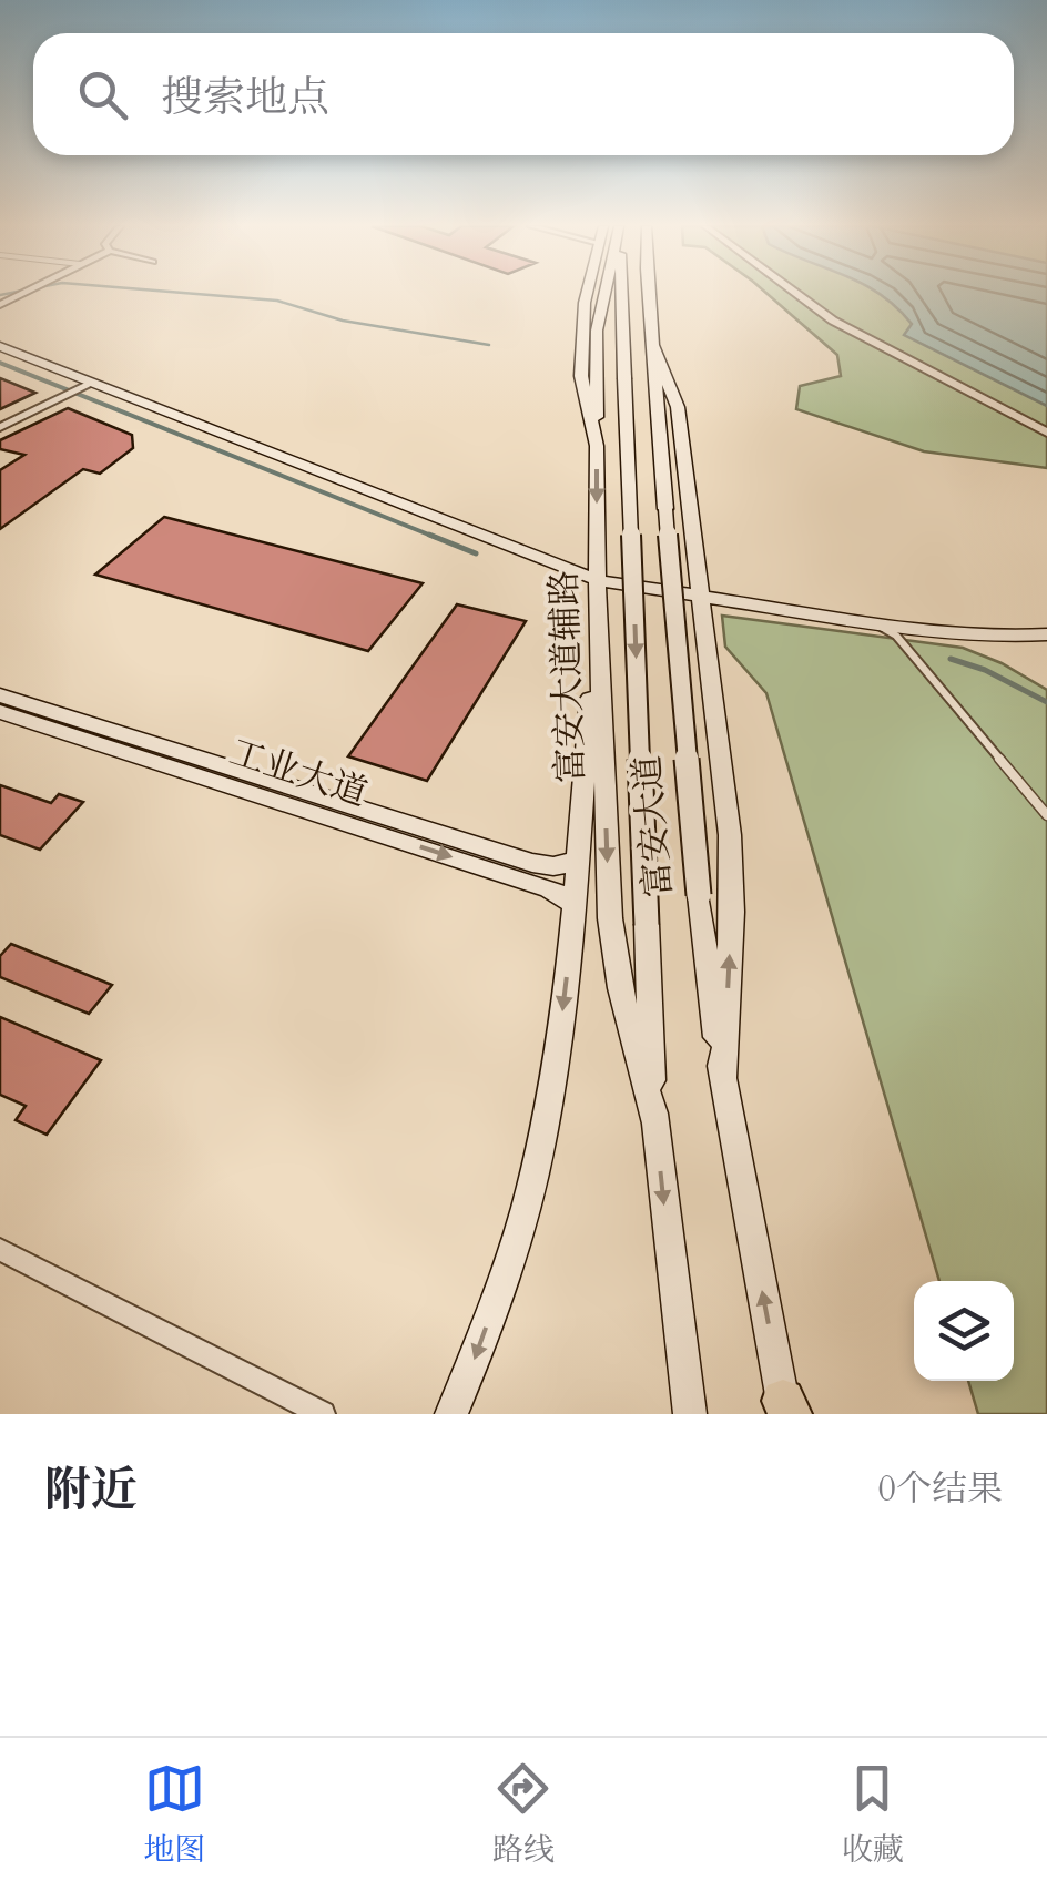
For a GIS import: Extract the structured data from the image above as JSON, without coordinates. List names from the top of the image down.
{
  "streets": {
    "main road": ["富安大道辅路", "工业大道", "富安大道"]
  },
  "crossings": [
    ["富安大道辅路", "富安大道"]
  ],
  "page": {
    "search": "搜索地点",
    "heading": ["附近", "0个结果"],
    "nav": ["地图", "路线", "收藏"]
  }
}
